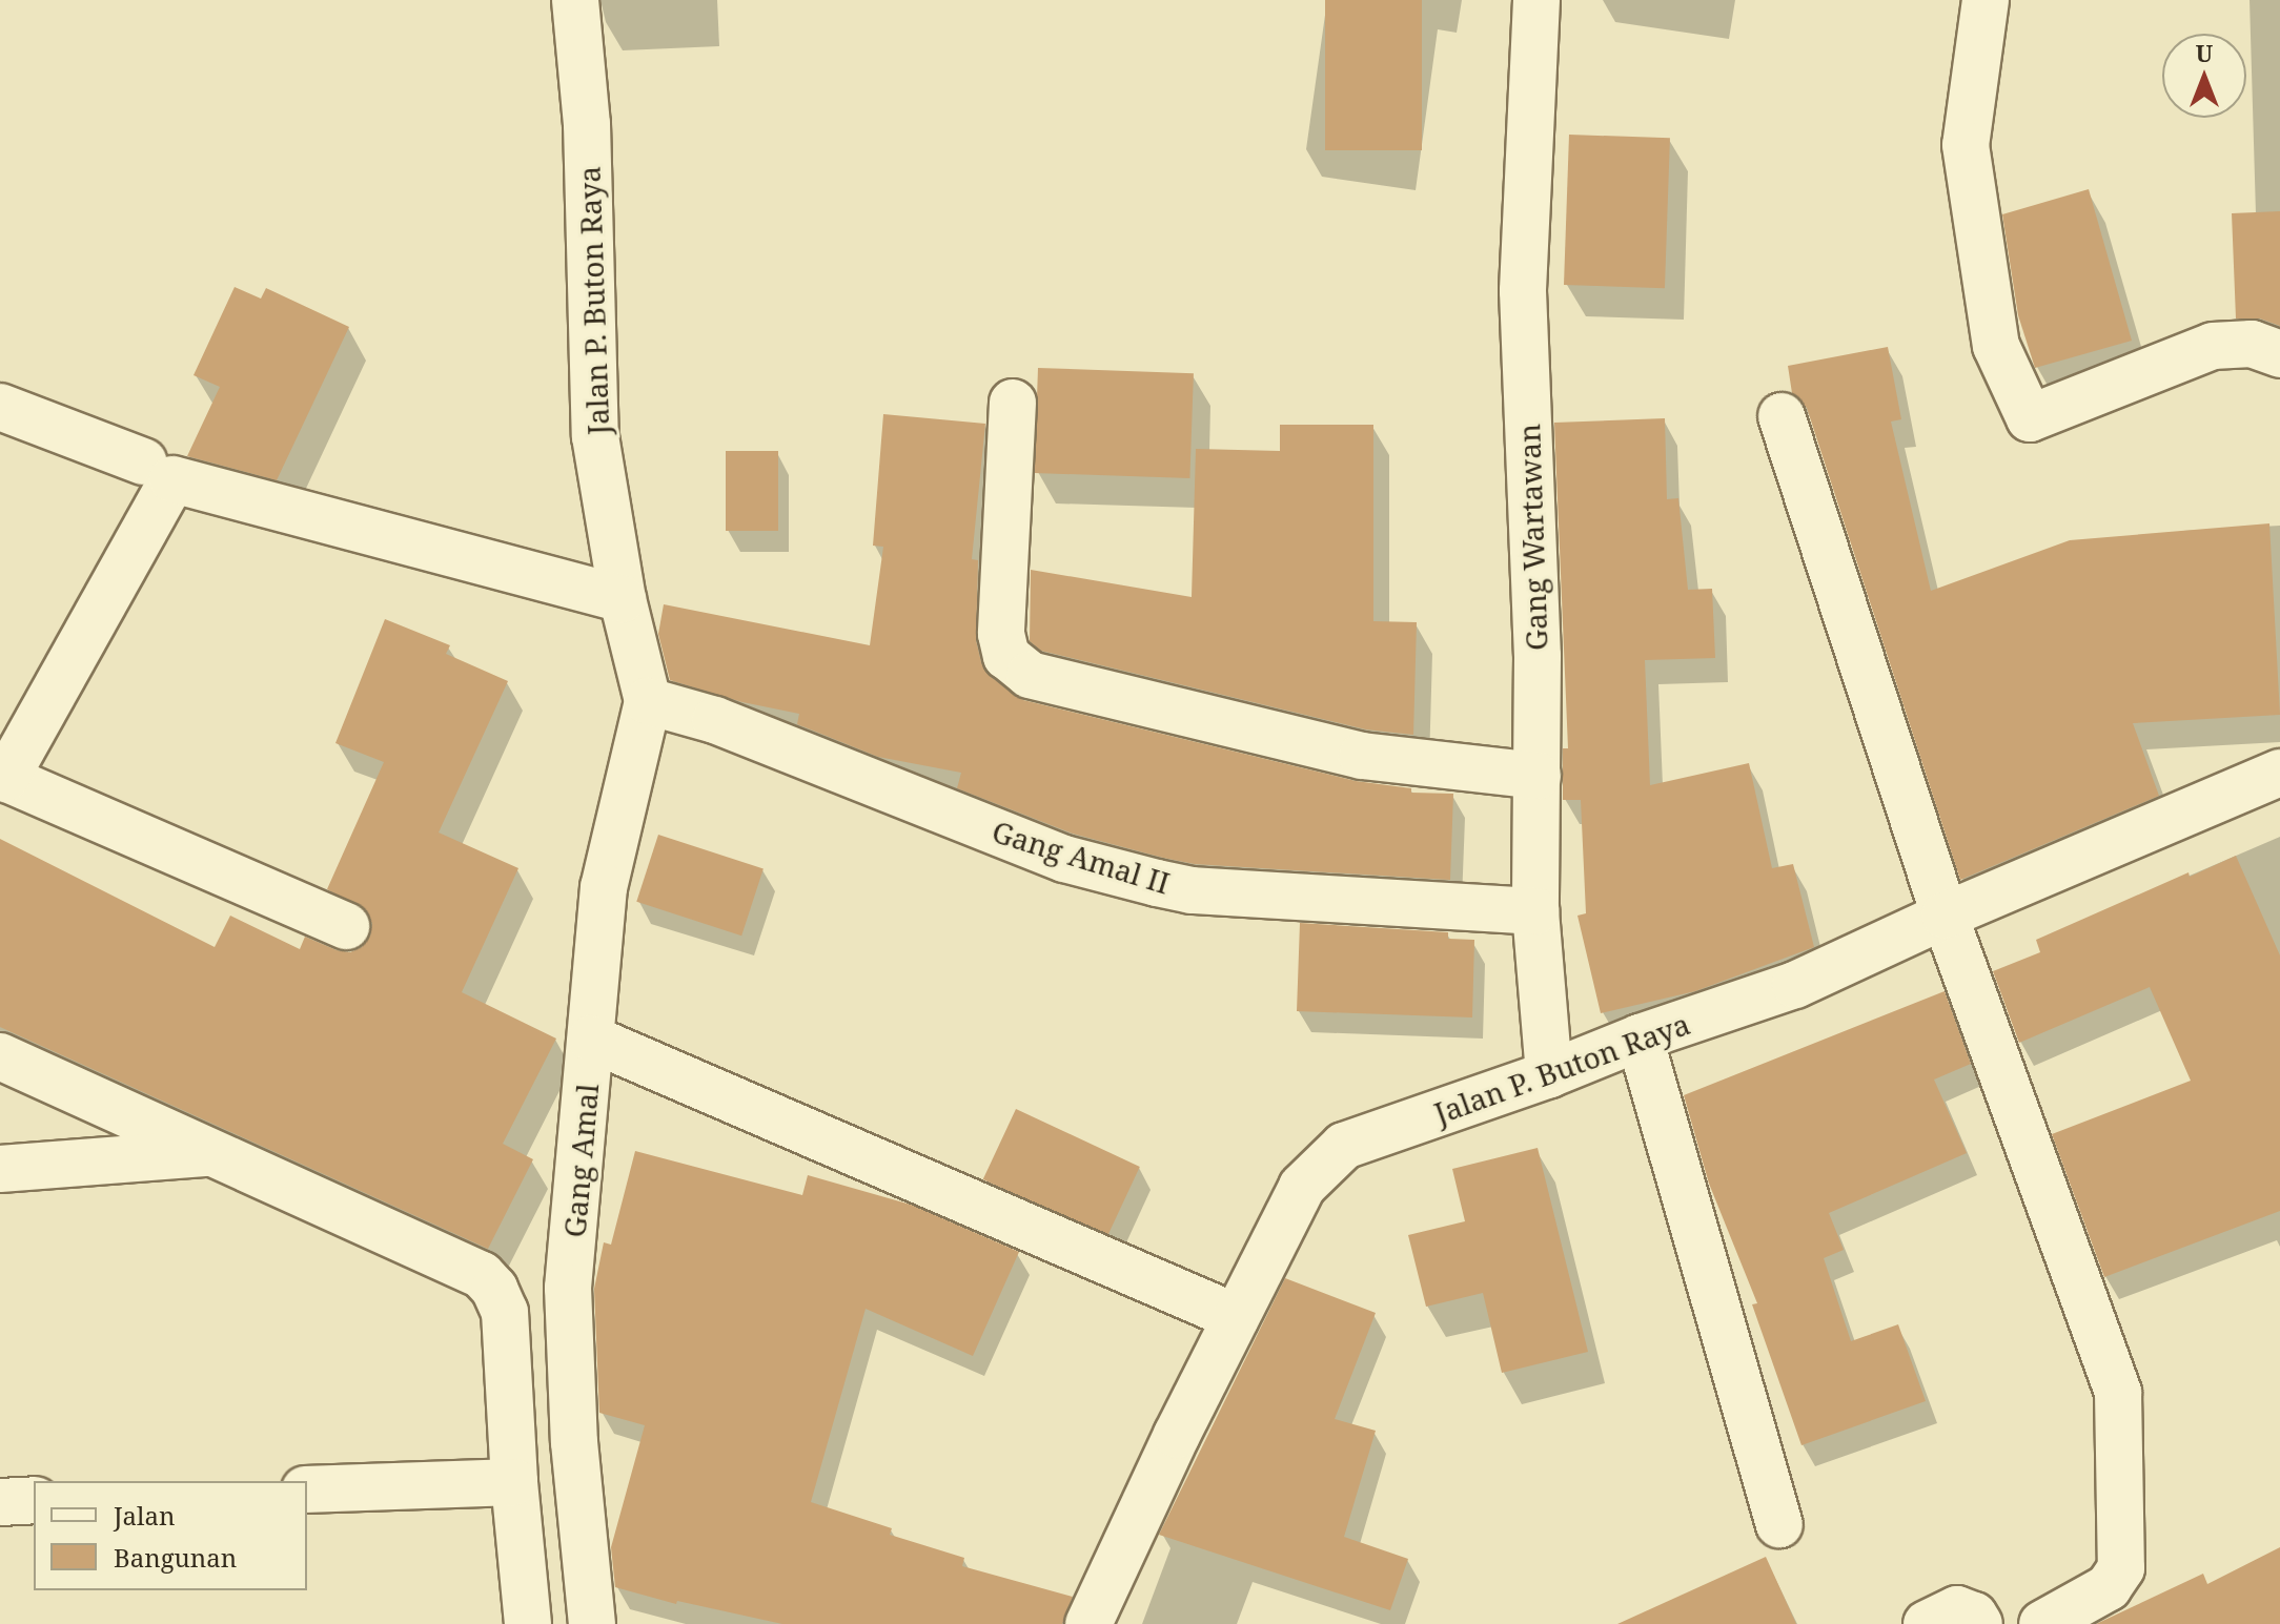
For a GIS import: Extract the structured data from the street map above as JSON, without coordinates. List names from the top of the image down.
{
  "streets": {
    "street": [
      "Jalan P. Buton Raya",
      "Gang Wartawan",
      "Gang Amal II",
      "Gang Amal"
    ]
  },
  "crossings": [
    ["Jalan P. Buton Raya", "Gang Wartawan"],
    ["Jalan P. Buton Raya", "Gang Amal II"],
    ["Jalan P. Buton Raya", "Gang Amal"],
    ["Gang Wartawan", "Gang Amal II"],
    ["Gang Amal II", "Gang Amal"]
  ],
  "legend": ["Jalan", "Bangunan"],
  "north": "top"
}
